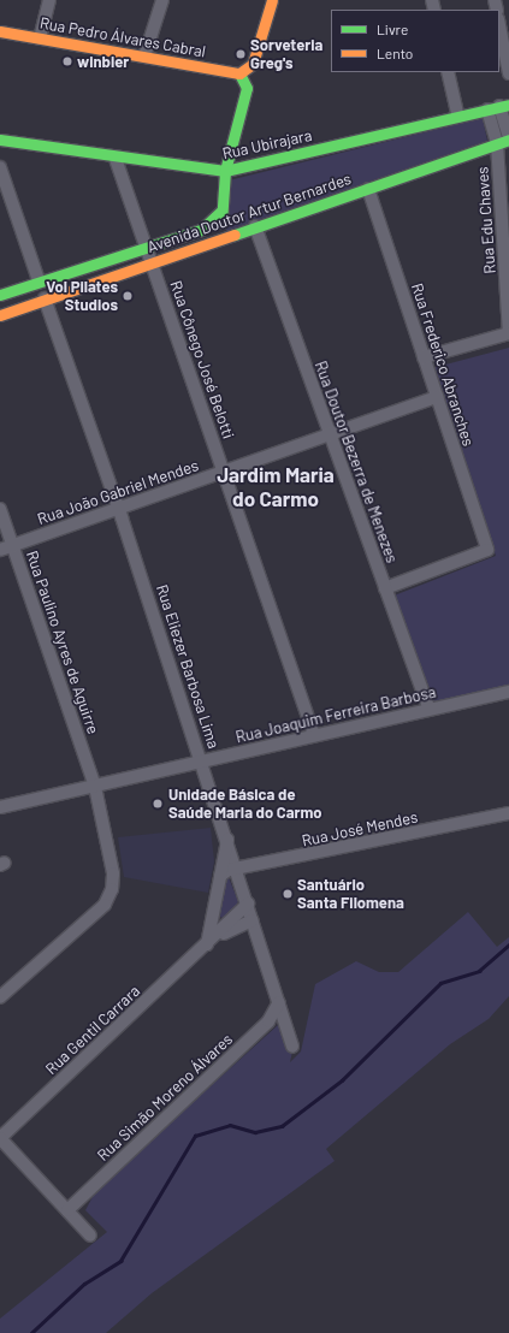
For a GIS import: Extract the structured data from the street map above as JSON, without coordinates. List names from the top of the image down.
{
  "streets": {
    "main road": ["Rua Pedro Álvares Cabral", "Rua Ubirajara", "Avenida Doutor Artur Bernardes"],
    "street": [
      "Rua Edu Chaves",
      "Rua Cônego José Belotti",
      "Rua Frederico Abranches",
      "Rua Doutor Bezerra de Menezes",
      "Rua João Gabriel Mendes",
      "Rua Paulino Ayres de Aguirre",
      "Rua Eliezer Barbosa Lima",
      "Rua Joaquim Ferreira Barbosa",
      "Rua José Mendes",
      "Rua Gentil Carrara",
      "Rua Simão Moreno Álvares"
    ]
  },
  "crossings": [
    ["Rua Ubirajara", "Rua Edu Chaves"],
    ["Rua Ubirajara", "Rua Cônego José Belotti"],
    ["Avenida Doutor Artur Bernardes", "Rua Edu Chaves"],
    ["Avenida Doutor Artur Bernardes", "Rua Cônego José Belotti"],
    ["Avenida Doutor Artur Bernardes", "Rua Frederico Abranches"],
    ["Avenida Doutor Artur Bernardes", "Rua Doutor Bezerra de Menezes"],
    ["Avenida Doutor Artur Bernardes", "Rua Eliezer Barbosa Lima"],
    ["Rua Cônego José Belotti", "Rua João Gabriel Mendes"],
    ["Rua Cônego José Belotti", "Rua Joaquim Ferreira Barbosa"],
    ["Rua Frederico Abranches", "Rua Doutor Bezerra de Menezes"],
    ["Rua Frederico Abranches", "Rua João Gabriel Mendes"],
    ["Rua Doutor Bezerra de Menezes", "Rua João Gabriel Mendes"],
    ["Rua Doutor Bezerra de Menezes", "Rua Joaquim Ferreira Barbosa"],
    ["Rua João Gabriel Mendes", "Rua Paulino Ayres de Aguirre"],
    ["Rua João Gabriel Mendes", "Rua Eliezer Barbosa Lima"],
    ["Rua Paulino Ayres de Aguirre", "Rua Joaquim Ferreira Barbosa"],
    ["Rua Eliezer Barbosa Lima", "Rua Joaquim Ferreira Barbosa"],
    ["Rua Eliezer Barbosa Lima", "Rua José Mendes"],
    ["Rua Eliezer Barbosa Lima", "Rua Gentil Carrara"],
    ["Rua Eliezer Barbosa Lima", "Rua Simão Moreno Álvares"]
  ],
  "districts": ["Jardim Maria do Carmo"],
  "places": [
    "Sorveteria Greg's",
    "winbier",
    "Vol Pilates Studios",
    "Unidade Básica de Saúde Maria do Carmo",
    "Santuário Santa Filomena"
  ],
  "legend": ["Livre", "Lento"]
}
